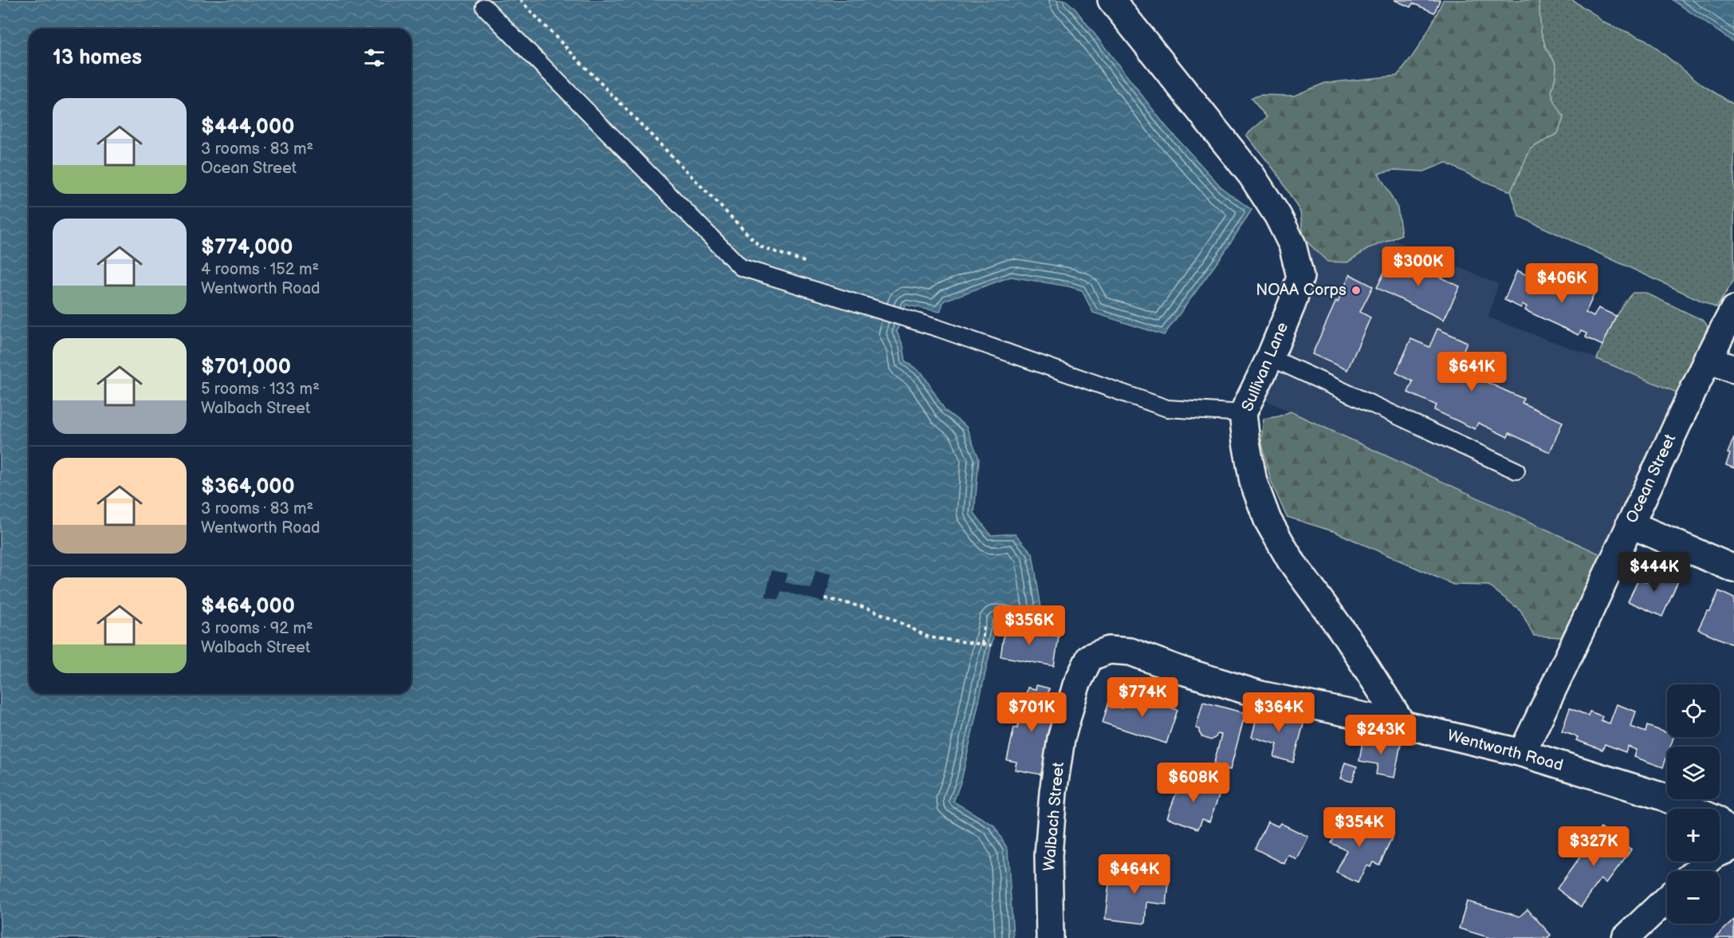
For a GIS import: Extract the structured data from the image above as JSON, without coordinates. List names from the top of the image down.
{
  "streets": {
    "street": [
      "Sullivan Lane",
      "Ocean Street",
      "Wentworth Road",
      "Walbach Street"
    ]
  },
  "crossings": [
    ["Sullivan Lane", "Wentworth Road"],
    ["Ocean Street", "Wentworth Road"],
    ["Wentworth Road", "Walbach Street"]
  ],
  "places": ["NOAA Corps"],
  "page": {
    "heading": "13 homes",
    "list": [
      {
        "name": "$444,000",
        "note": "3 rooms · 83 m² · Ocean Street"
      },
      {
        "name": "$774,000",
        "note": "4 rooms · 152 m² · Wentworth Road"
      },
      {
        "name": "$701,000",
        "note": "5 rooms · 133 m² · Walbach Street"
      },
      {
        "name": "$364,000",
        "note": "3 rooms · 83 m² · Wentworth Road"
      },
      {
        "name": "$464,000",
        "note": "3 rooms · 92 m² · Walbach Street"
      }
    ],
    "price": [
      "$300K",
      "$406K",
      "$641K",
      "$444K",
      "$356K",
      "$774K",
      "$701K",
      "$364K",
      "$243K",
      "$608K",
      "$354K",
      "$327K",
      "$464K"
    ],
    "map_buttons": ["+", "−"]
  }
}
